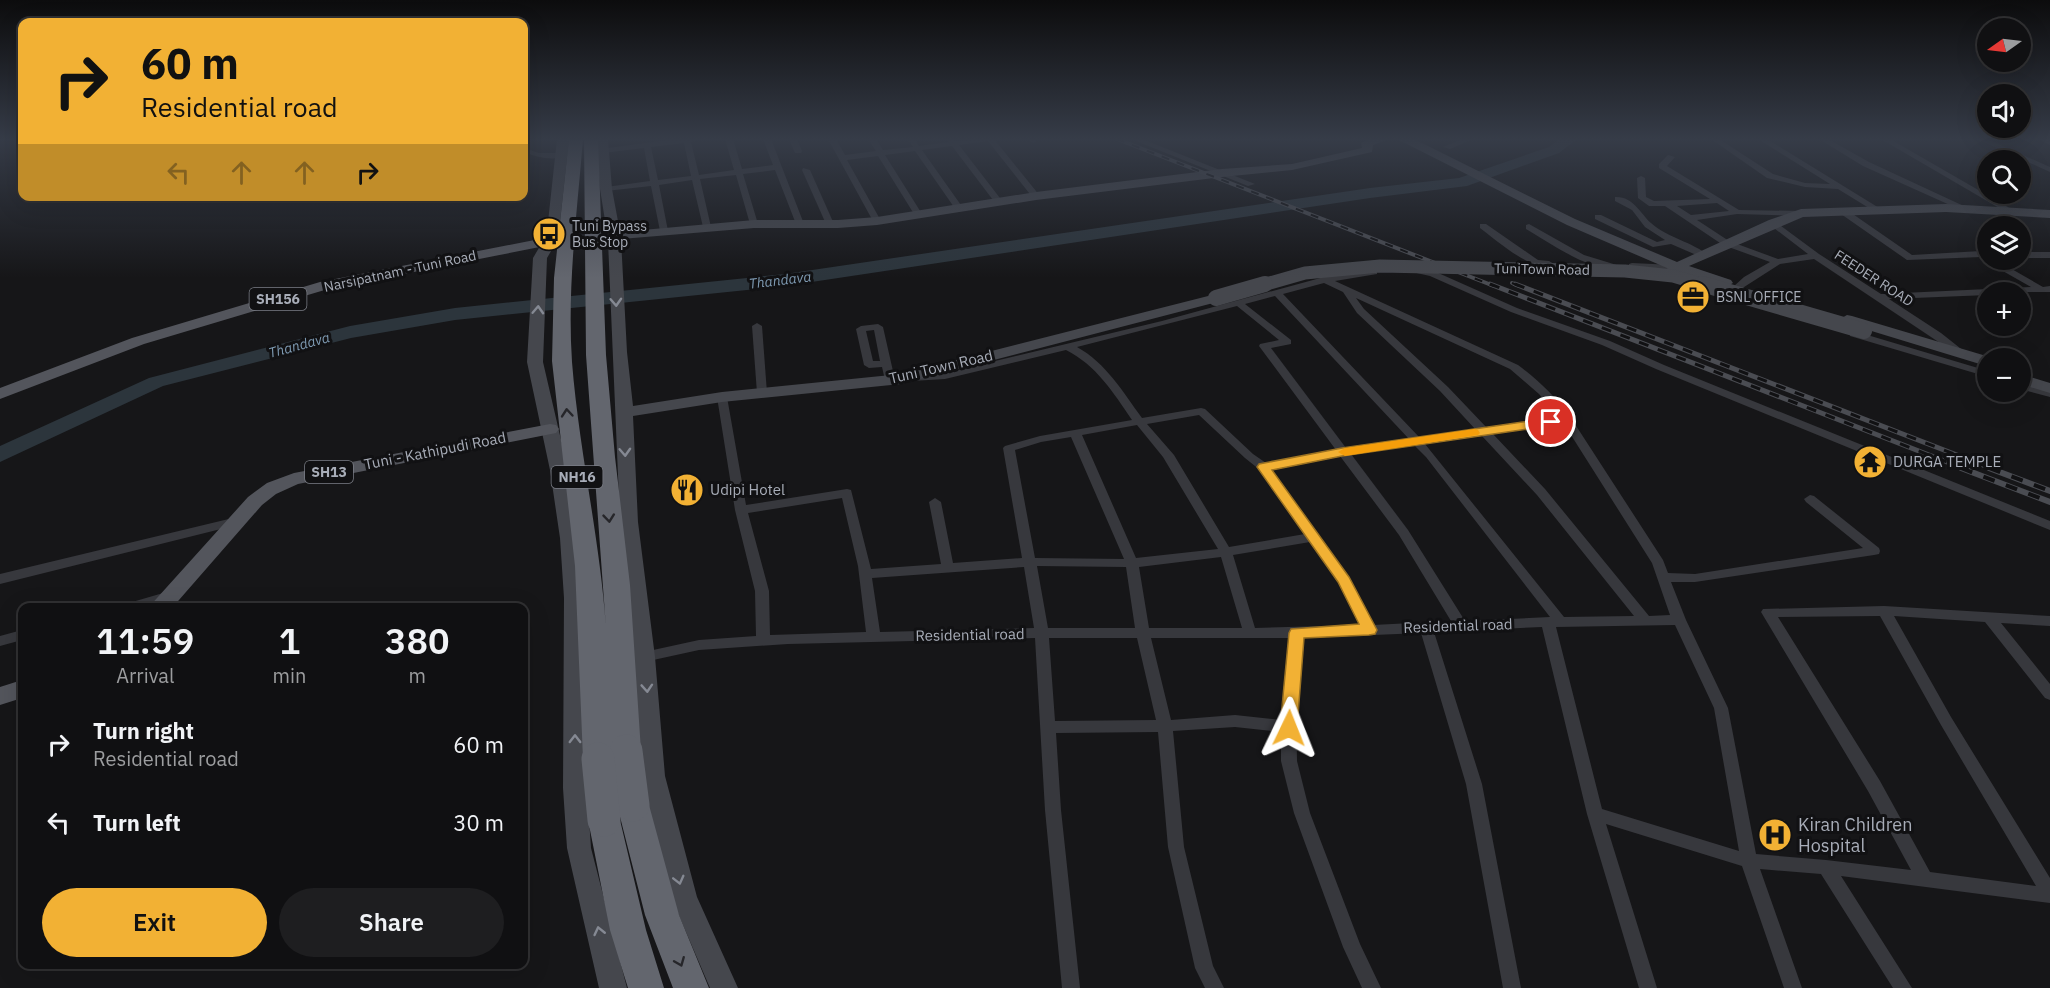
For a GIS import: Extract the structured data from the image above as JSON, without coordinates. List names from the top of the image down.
{
  "streets": {
    "highway": ["NH16"],
    "main road": [
      "Narsipatnam - Tuni Road",
      "SH156",
      "Tuni - Kathipudi Road",
      "SH13"
    ],
    "street": [
      "TuniTown Road",
      "FEEDER ROAD",
      "Tuni Town Road",
      "Residential road"
    ]
  },
  "crossings": [
    ["TuniTown Road", "Tuni Town Road"],
    ["Narsipatnam - Tuni Road", "NH16"]
  ],
  "water": ["Thandava"],
  "places": {
    "bus stop": ["Tuni Bypass Bus Stop"],
    "office": ["BSNL OFFICE"],
    "temple": ["DURGA TEMPLE"],
    "restaurant": ["Udipi Hotel"],
    "hospital": ["Kiran Children Hospital"]
  },
  "north": "left",
  "page": {
    "map_buttons": ["+", "−"],
    "turn": ["60 m", "Residential road"],
    "eta": [
      "11:59",
      "Arrival",
      "1",
      "min",
      "380",
      "m"
    ],
    "list": [
      {
        "name": "Turn right",
        "note": "Residential road",
        "value": "60 m"
      },
      {
        "name": "Turn left",
        "value": "30 m"
      }
    ],
    "buttons": ["Exit", "Share"]
  }
}
